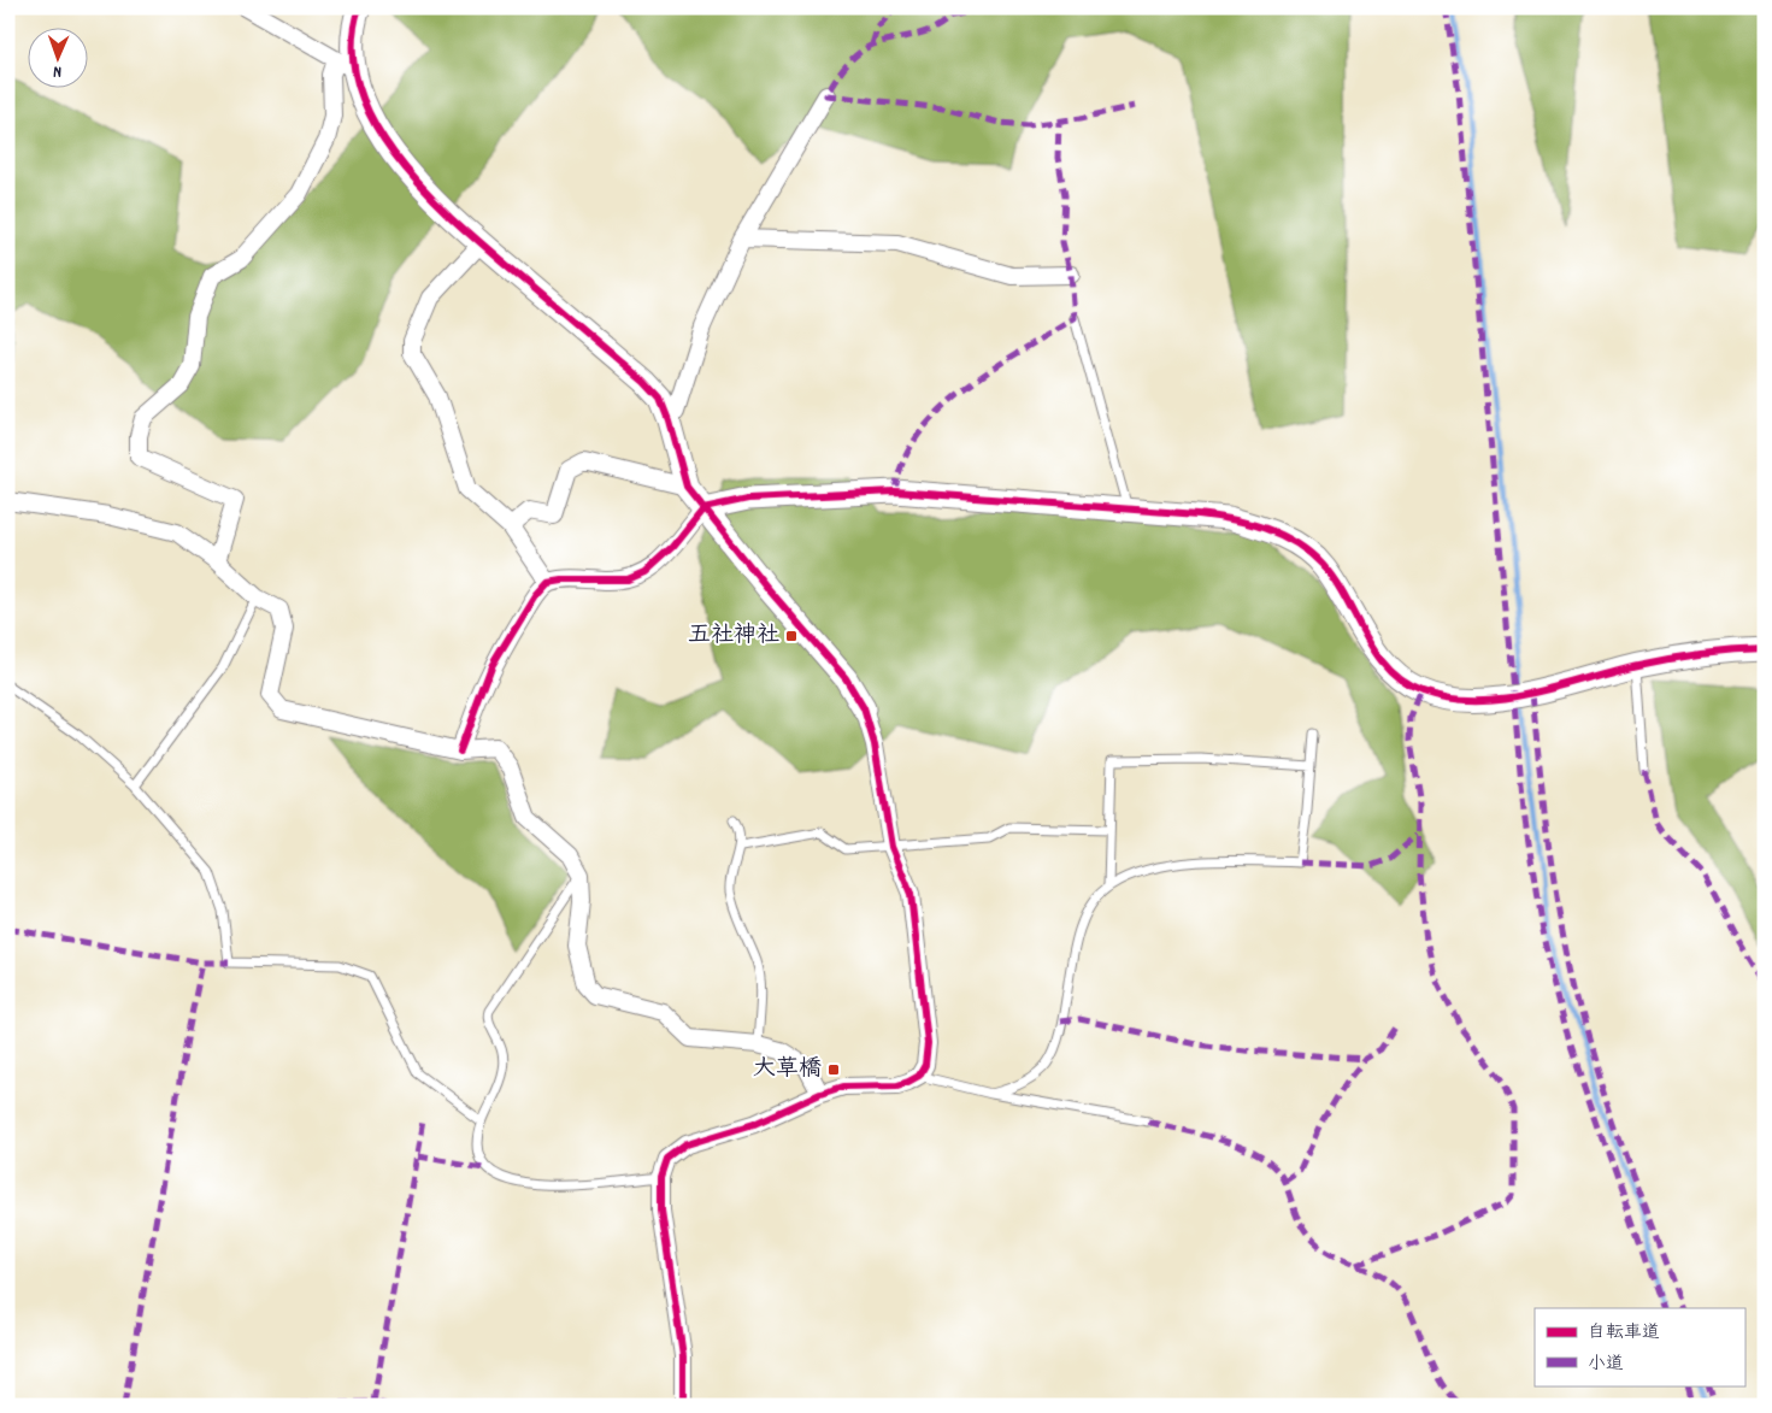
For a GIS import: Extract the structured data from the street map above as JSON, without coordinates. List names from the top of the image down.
{
  "places": {
    "transit": ["五社神社", "大草橋"]
  },
  "legend": ["自転車道", "小道"],
  "north": "bottom"
}
